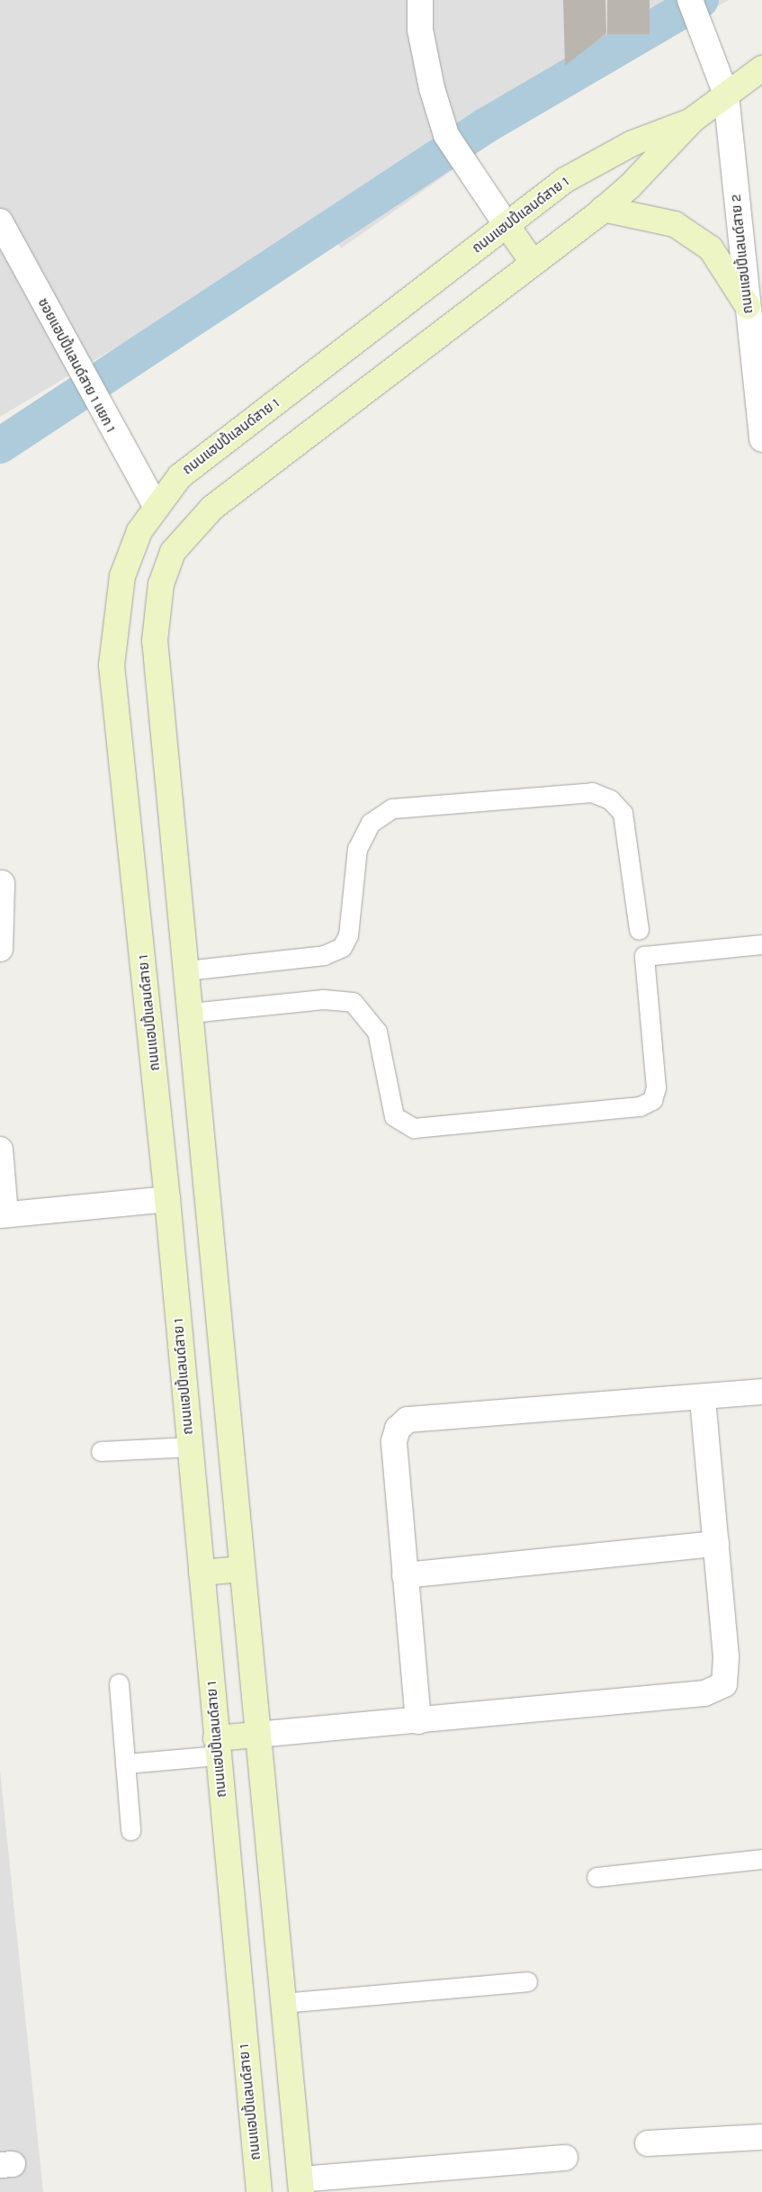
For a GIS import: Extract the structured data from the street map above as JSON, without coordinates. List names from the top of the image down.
{
  "streets": {
    "street": ["ถนนแฮปปี้แลนด์สาย 1", "ถนนแฮปปี้แลนด์สาย 2", "ซอยแฮปปี้แลนด์สาย 1 แยก 1"]
  },
  "crossings": [
    ["ถนนแฮปปี้แลนด์สาย 1", "ถนนแฮปปี้แลนด์สาย 2"],
    ["ถนนแฮปปี้แลนด์สาย 1", "ซอยแฮปปี้แลนด์สาย 1 แยก 1"]
  ]
}
